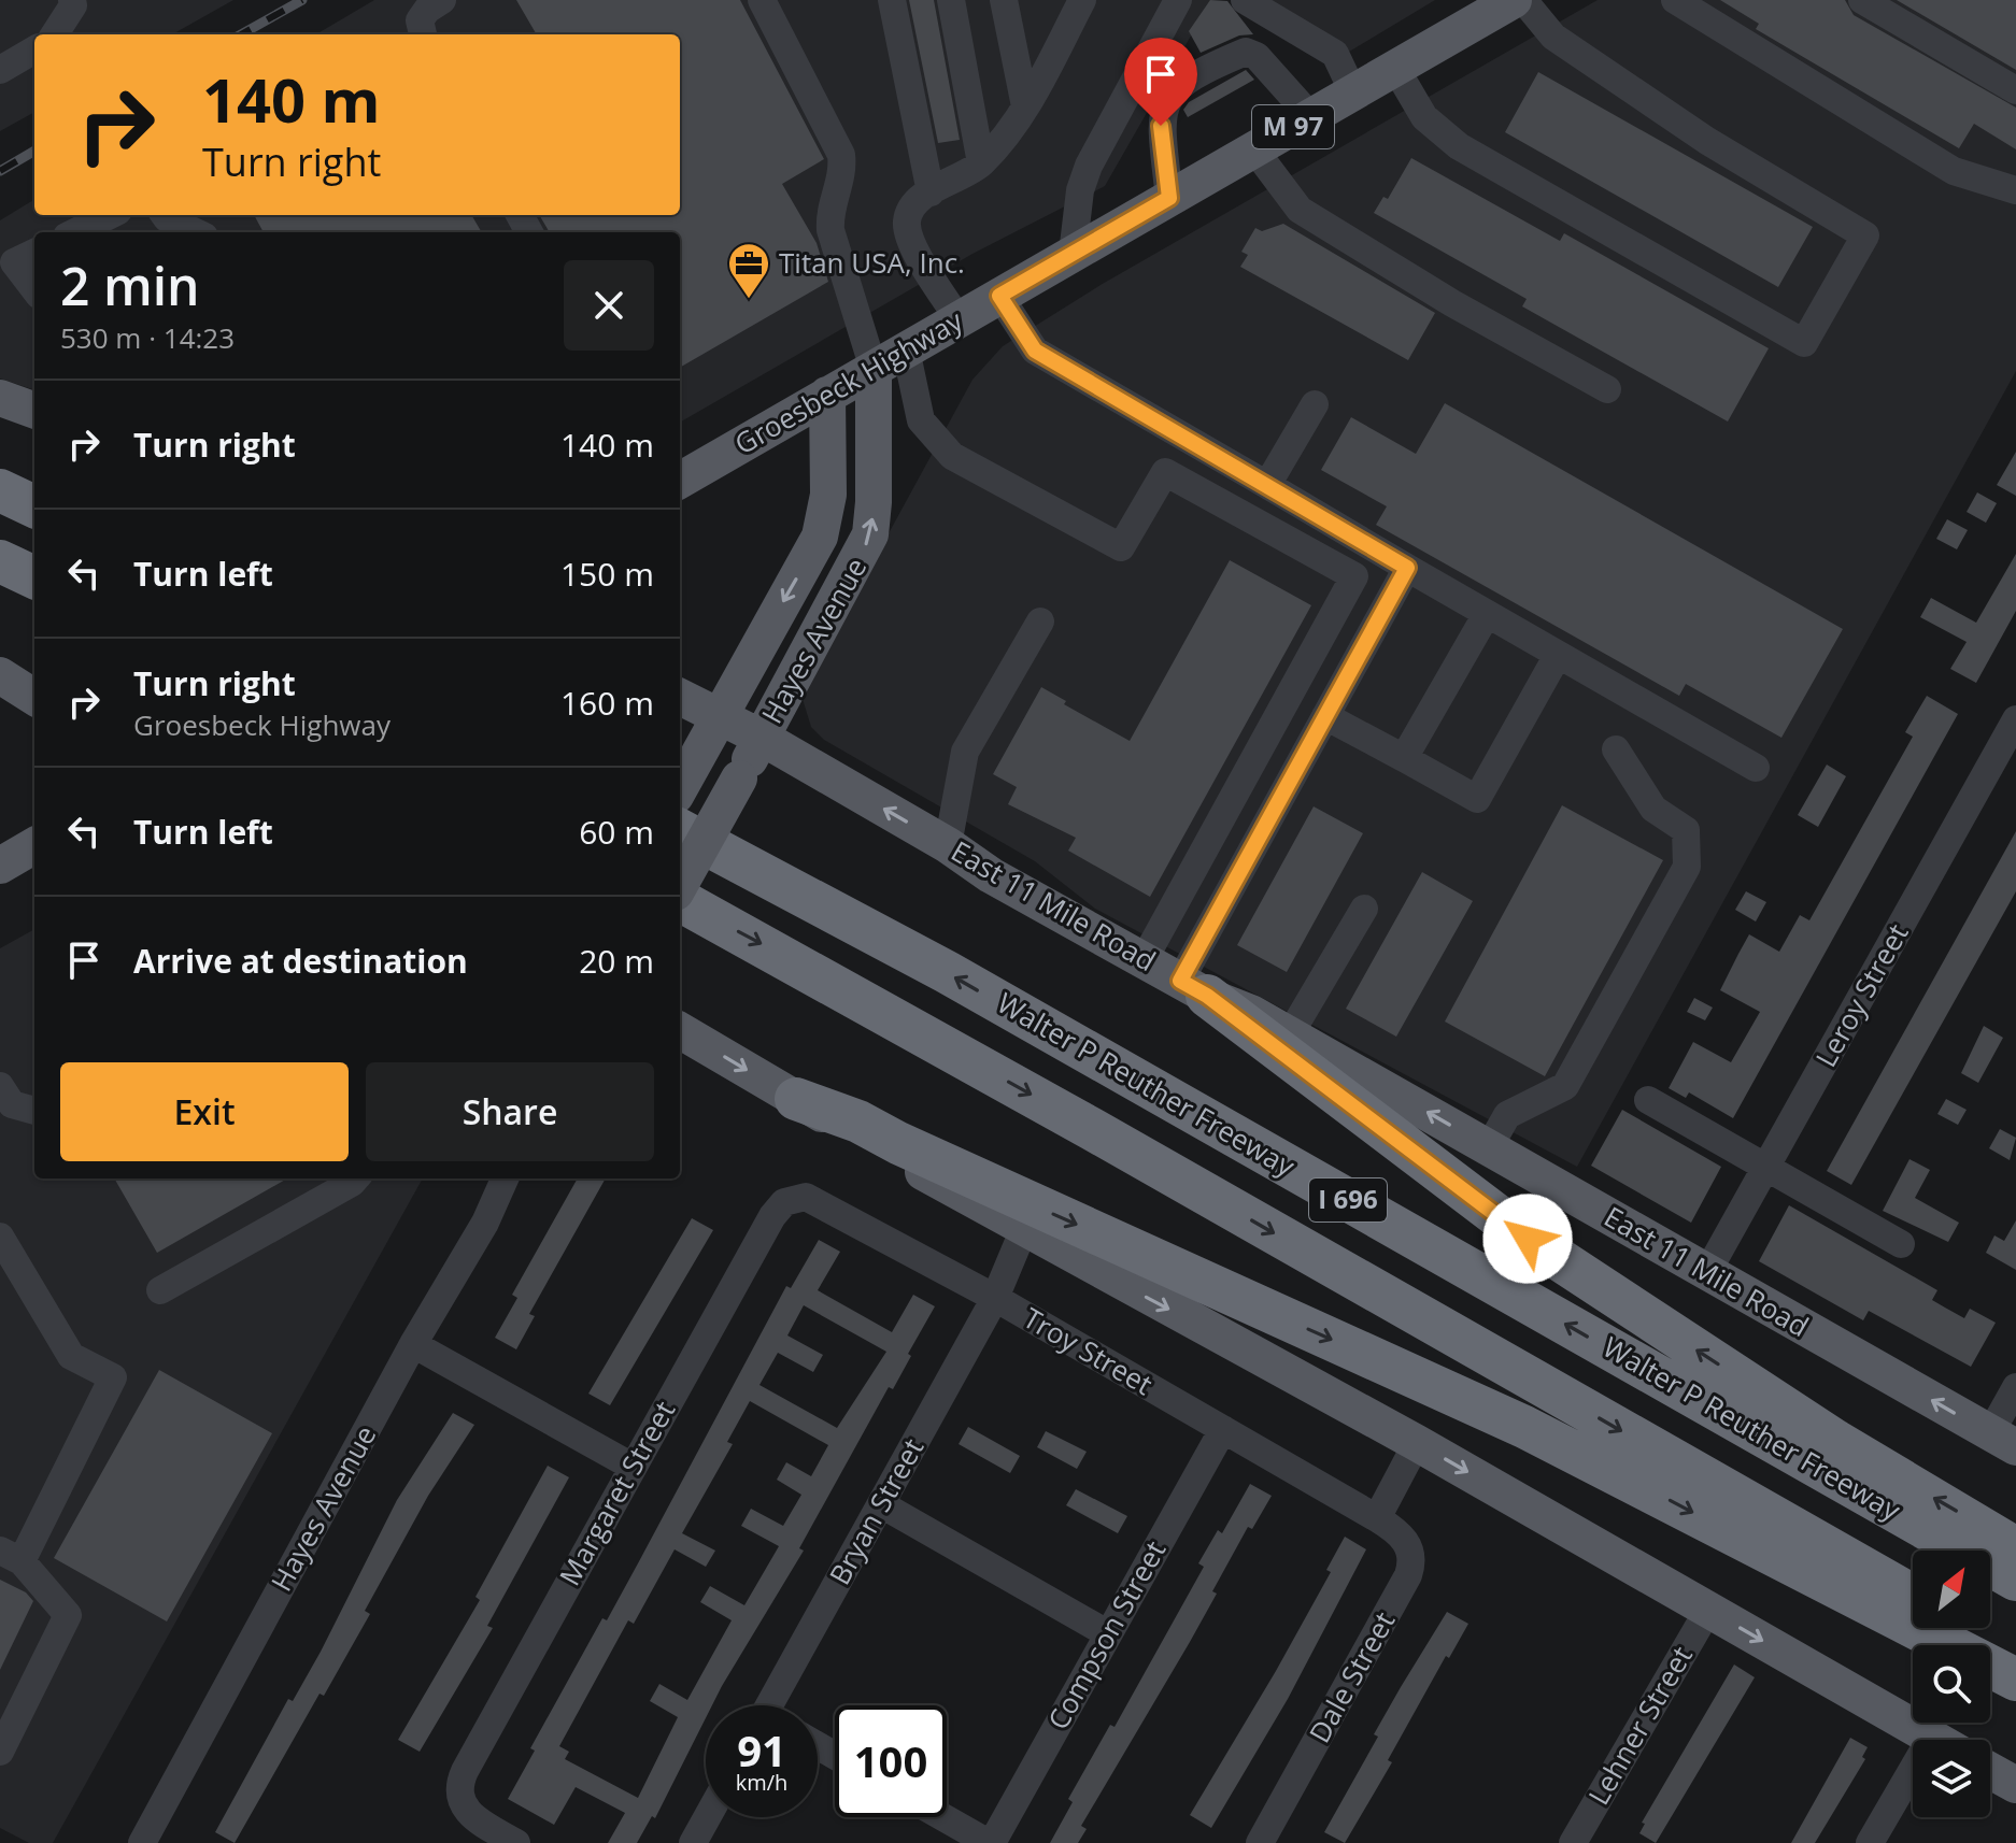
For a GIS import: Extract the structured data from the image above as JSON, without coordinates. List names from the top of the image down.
{
  "streets": {
    "highway": ["Walter P Reuther Freeway", "I 696"],
    "main road": [
      "M 97",
      "Groesbeck Highway",
      "Hayes Avenue",
      "East 11 Mile Road"
    ],
    "street": [
      "Leroy Street",
      "Troy Street",
      "Margaret Street",
      "Bryan Street",
      "Compson Street",
      "Dale Street",
      "Lehner Street"
    ]
  },
  "crossings": [
    ["Groesbeck Highway", "Hayes Avenue"],
    ["Hayes Avenue", "East 11 Mile Road"],
    ["East 11 Mile Road", "Leroy Street"],
    ["Troy Street", "Margaret Street"],
    ["Troy Street", "Bryan Street"],
    ["Troy Street", "Compson Street"],
    ["Troy Street", "Dale Street"]
  ],
  "places": {
    "office": ["Titan USA, Inc."]
  },
  "north": "top right",
  "page": {
    "turn": ["140 m", "Turn right"],
    "heading": ["2 min", "530 m · 14:23"],
    "list": [
      {
        "name": "Turn right",
        "value": "140 m"
      },
      {
        "name": "Turn left",
        "value": "150 m"
      },
      {
        "name": "Turn right",
        "note": "Groesbeck Highway",
        "value": "160 m"
      },
      {
        "name": "Turn left",
        "value": "60 m"
      },
      {
        "name": "Arrive at destination",
        "value": "20 m"
      }
    ],
    "buttons": ["Exit", "Share"],
    "speed": "91 km/h",
    "limit": "100"
  }
}
